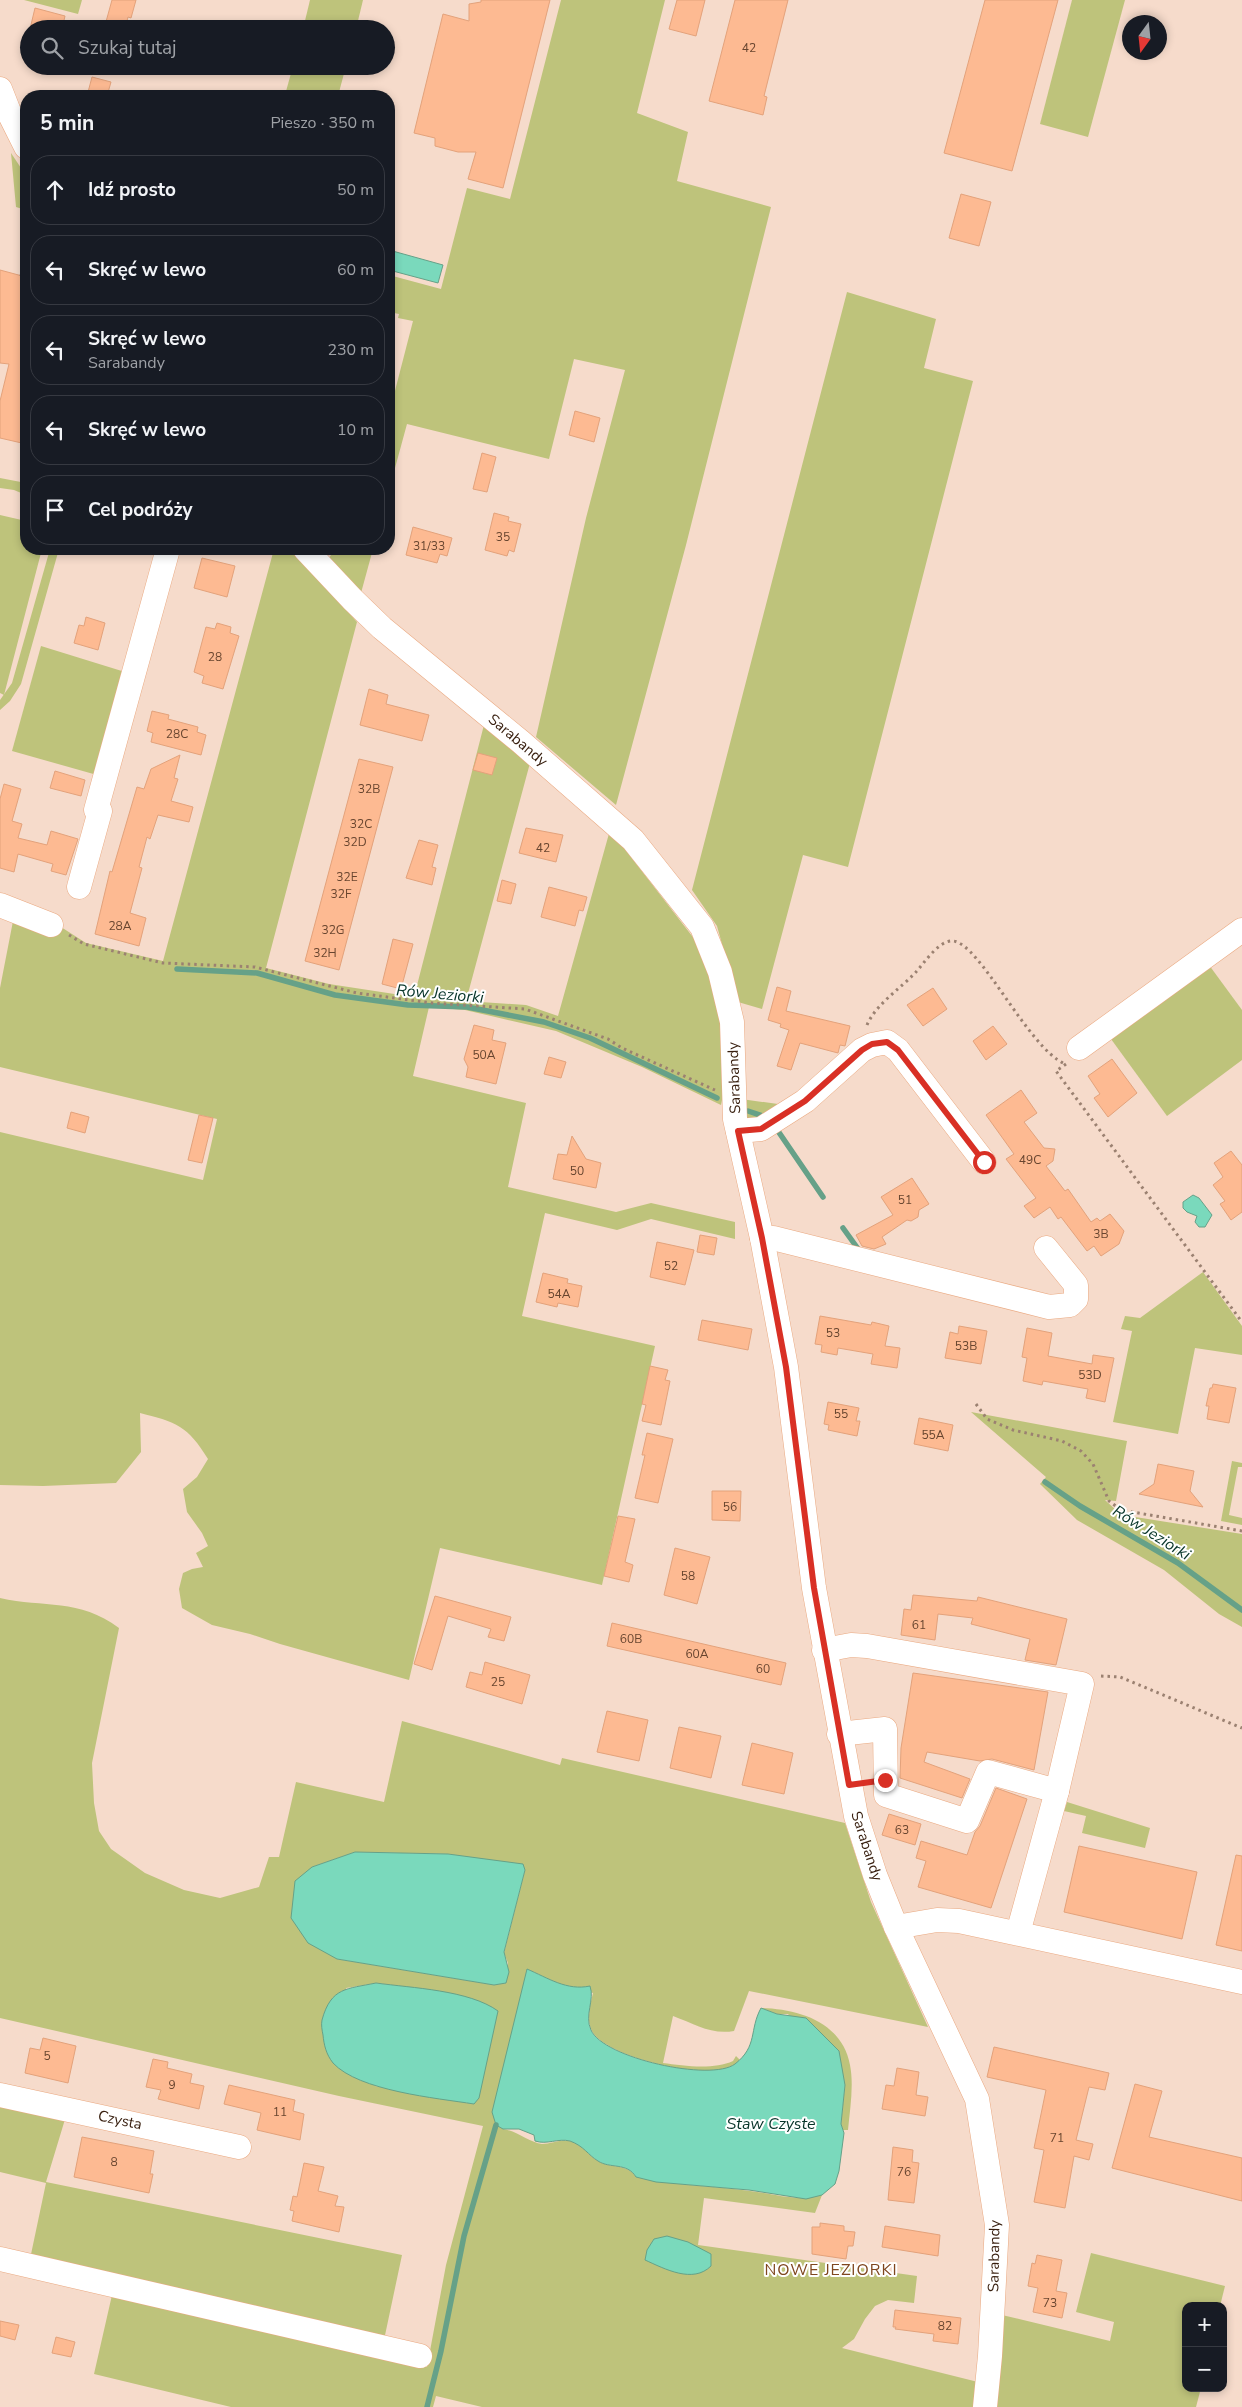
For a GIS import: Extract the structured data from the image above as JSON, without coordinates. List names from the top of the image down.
{
  "streets": {
    "street": ["Sarabandy", "Czysta"]
  },
  "districts": ["NOWE JEZIORKI"],
  "water": ["Rów Jeziorki", "Staw Czyste"],
  "house_numbers": [
    "42",
    "35",
    "31/33",
    "28",
    "28C",
    "32B",
    "32C",
    "32D",
    "42",
    "32E",
    "32F",
    "28A",
    "32G",
    "32H",
    "50A",
    "49C",
    "50",
    "51",
    "3B",
    "52",
    "54A",
    "53",
    "53B",
    "53D",
    "55",
    "55A",
    "56",
    "58",
    "61",
    "60B",
    "60A",
    "60",
    "25",
    "63",
    "5",
    "9",
    "11",
    "71",
    "8",
    "76",
    "73",
    "82"
  ],
  "north": "bottom",
  "page": {
    "search": "Szukaj tutaj",
    "heading": ["5 min", "Pieszo · 350 m"],
    "list": [
      ["Idź prosto", "50 m"],
      ["Skręć w lewo", "60 m"],
      ["Skręć w lewo", "Sarabandy", "230 m"],
      ["Skręć w lewo", "10 m"],
      "Cel podróży"
    ],
    "map_buttons": ["+", "−"]
  }
}
